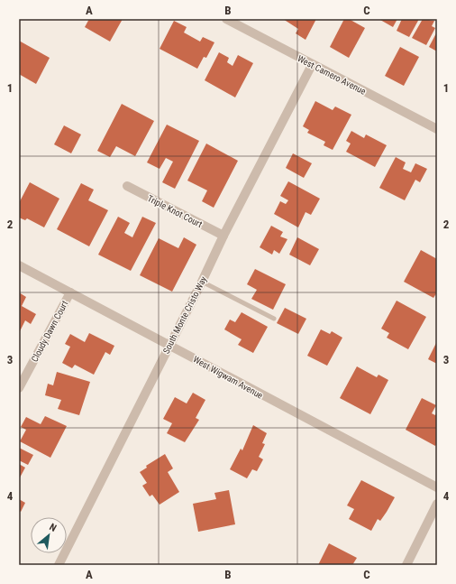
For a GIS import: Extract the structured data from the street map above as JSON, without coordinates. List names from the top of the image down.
{
  "streets": {
    "street": [
      "West Camero Avenue",
      "Triple Knot Court",
      "South Monte Cristo Way",
      "Cloudy Dawn Court",
      "West Wigwam Avenue"
    ]
  },
  "crossings": [
    ["West Camero Avenue", "South Monte Cristo Way"],
    ["Triple Knot Court", "South Monte Cristo Way"],
    ["South Monte Cristo Way", "West Wigwam Avenue"],
    ["Cloudy Dawn Court", "West Wigwam Avenue"]
  ],
  "north": "top right",
  "grid": {
    "columns": ["A", "B", "C"],
    "rows": [
      "1",
      "2",
      "3",
      "4"
    ]
  }
}
